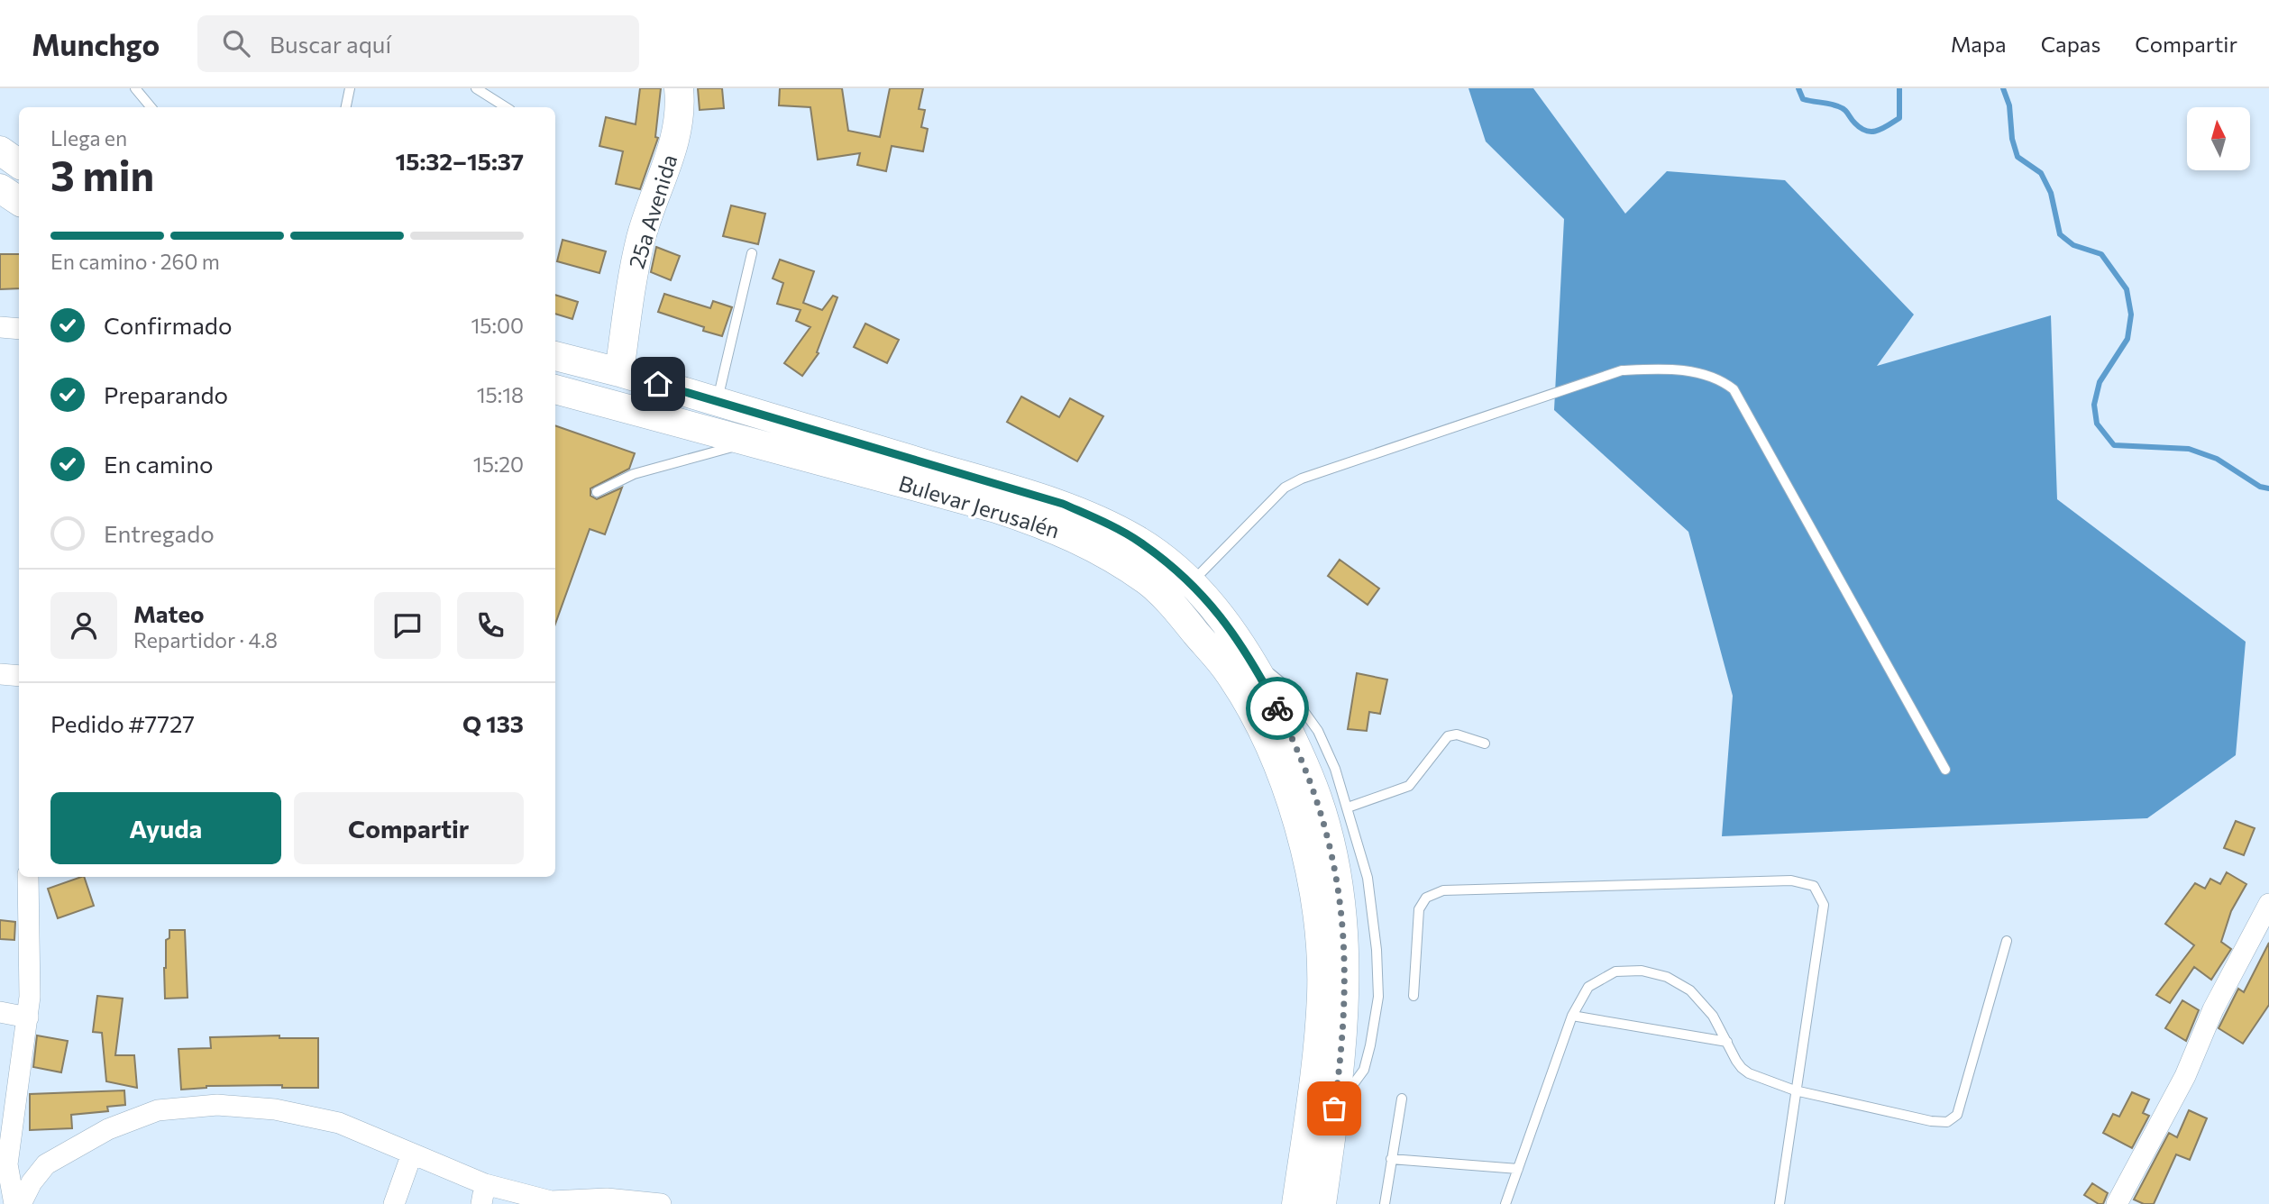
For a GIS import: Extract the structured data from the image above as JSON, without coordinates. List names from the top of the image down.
{
  "streets": {
    "main road": ["25a Avenida", "Bulevar Jerusalén"]
  },
  "crossings": [
    ["25a Avenida", "Bulevar Jerusalén"]
  ],
  "north": "top",
  "page": {
    "header": "Munchgo",
    "search": "Buscar aquí",
    "nav": ["Mapa", "Capas", "Compartir"],
    "heading": ["3 min", "Llega en", "15:32–15:37"],
    "panel": [
      "Mateo",
      "Repartidor · 4.8",
      "Pedido #7727",
      "Q 133"
    ],
    "bar": "En camino · 260 m",
    "list": [
      ["Confirmado", "15:00"],
      ["Preparando", "15:18"],
      ["En camino", "15:20"],
      "Entregado"
    ],
    "buttons": ["Ayuda", "Compartir"]
  }
}
